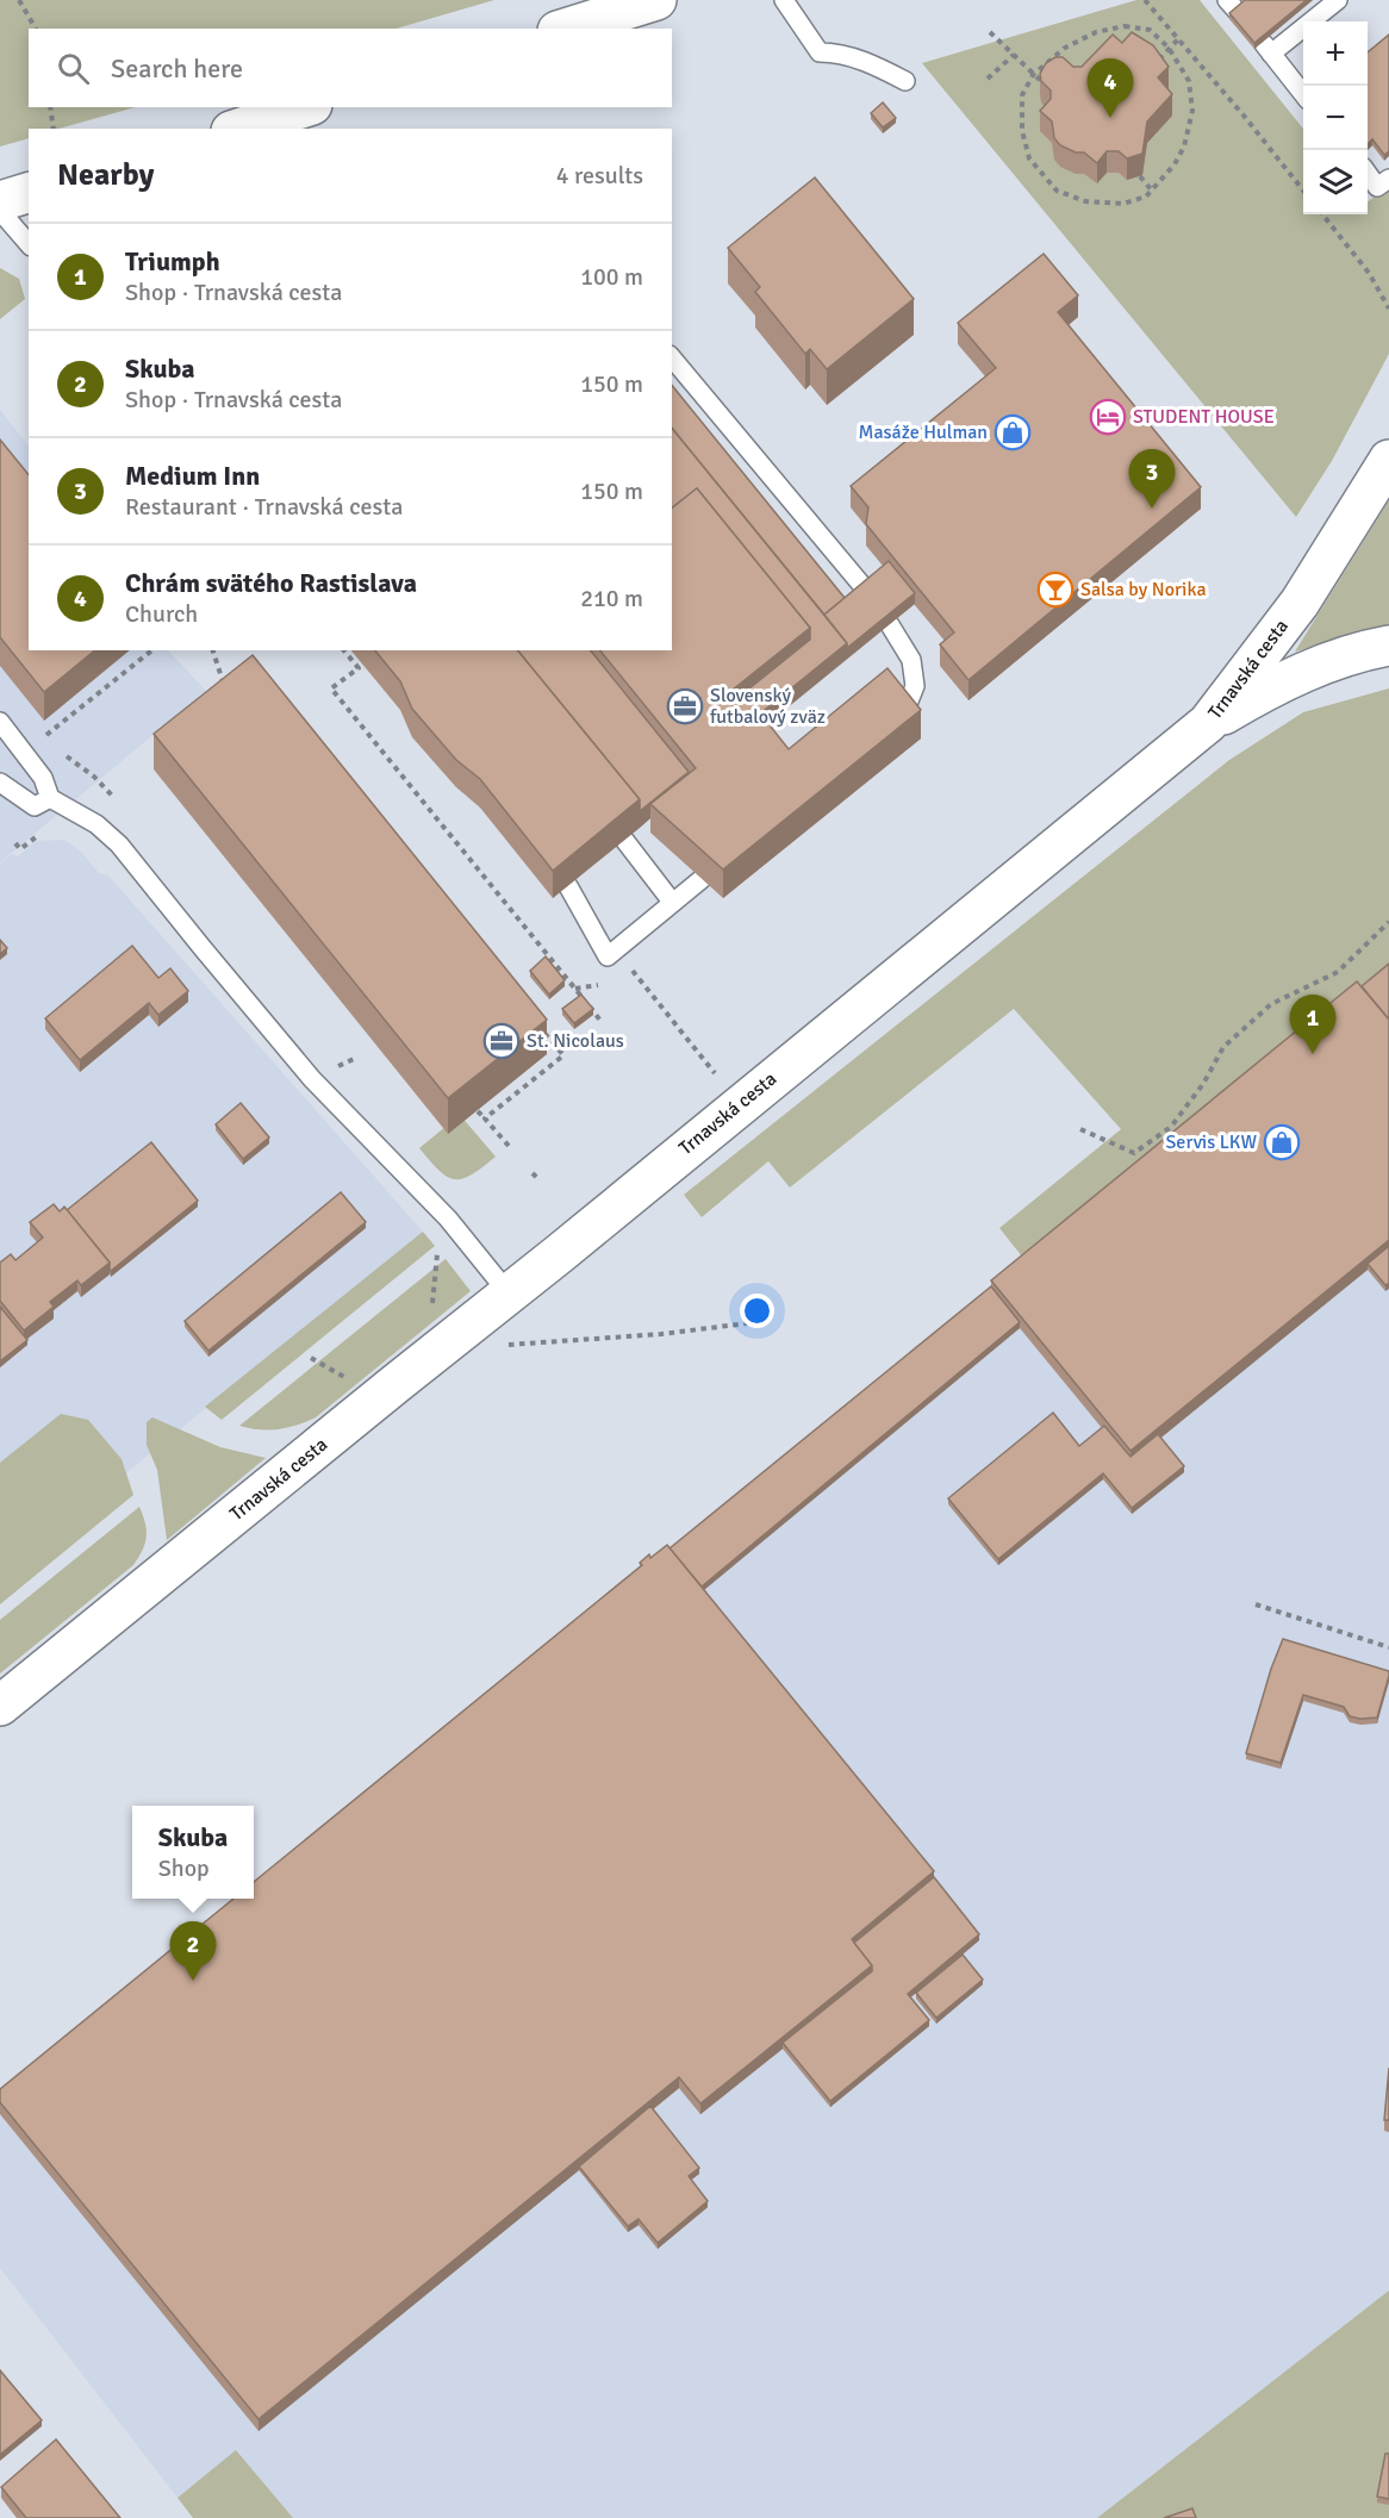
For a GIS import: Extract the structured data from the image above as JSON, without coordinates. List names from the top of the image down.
{
  "streets": {
    "main road": ["Trnavská cesta"]
  },
  "places": {
    "hotel": ["STUDENT HOUSE"],
    "shop": ["Masáže Hulman", "Servis LKW"],
    "bar": ["Salsa by Norika"],
    "office": ["Slovenský futbalový zväz", "St. Nicolaus"]
  },
  "page": {
    "map_buttons": ["+", "−"],
    "search": "Search here",
    "pins": [
      "4",
      "3",
      "1",
      "2"
    ],
    "heading": ["Nearby", "4 results"],
    "list": [
      {
        "mark": "1",
        "name": "Triumph",
        "note": "Shop · Trnavská cesta",
        "value": "100 m"
      },
      {
        "mark": "2",
        "name": "Skuba",
        "note": "Shop · Trnavská cesta",
        "value": "150 m"
      },
      {
        "mark": "3",
        "name": "Medium Inn",
        "note": "Restaurant · Trnavská cesta",
        "value": "150 m"
      },
      {
        "mark": "4",
        "name": "Chrám svätého Rastislava",
        "note": "Church",
        "value": "210 m"
      }
    ],
    "popup": ["Skuba", "Shop"]
  }
}
